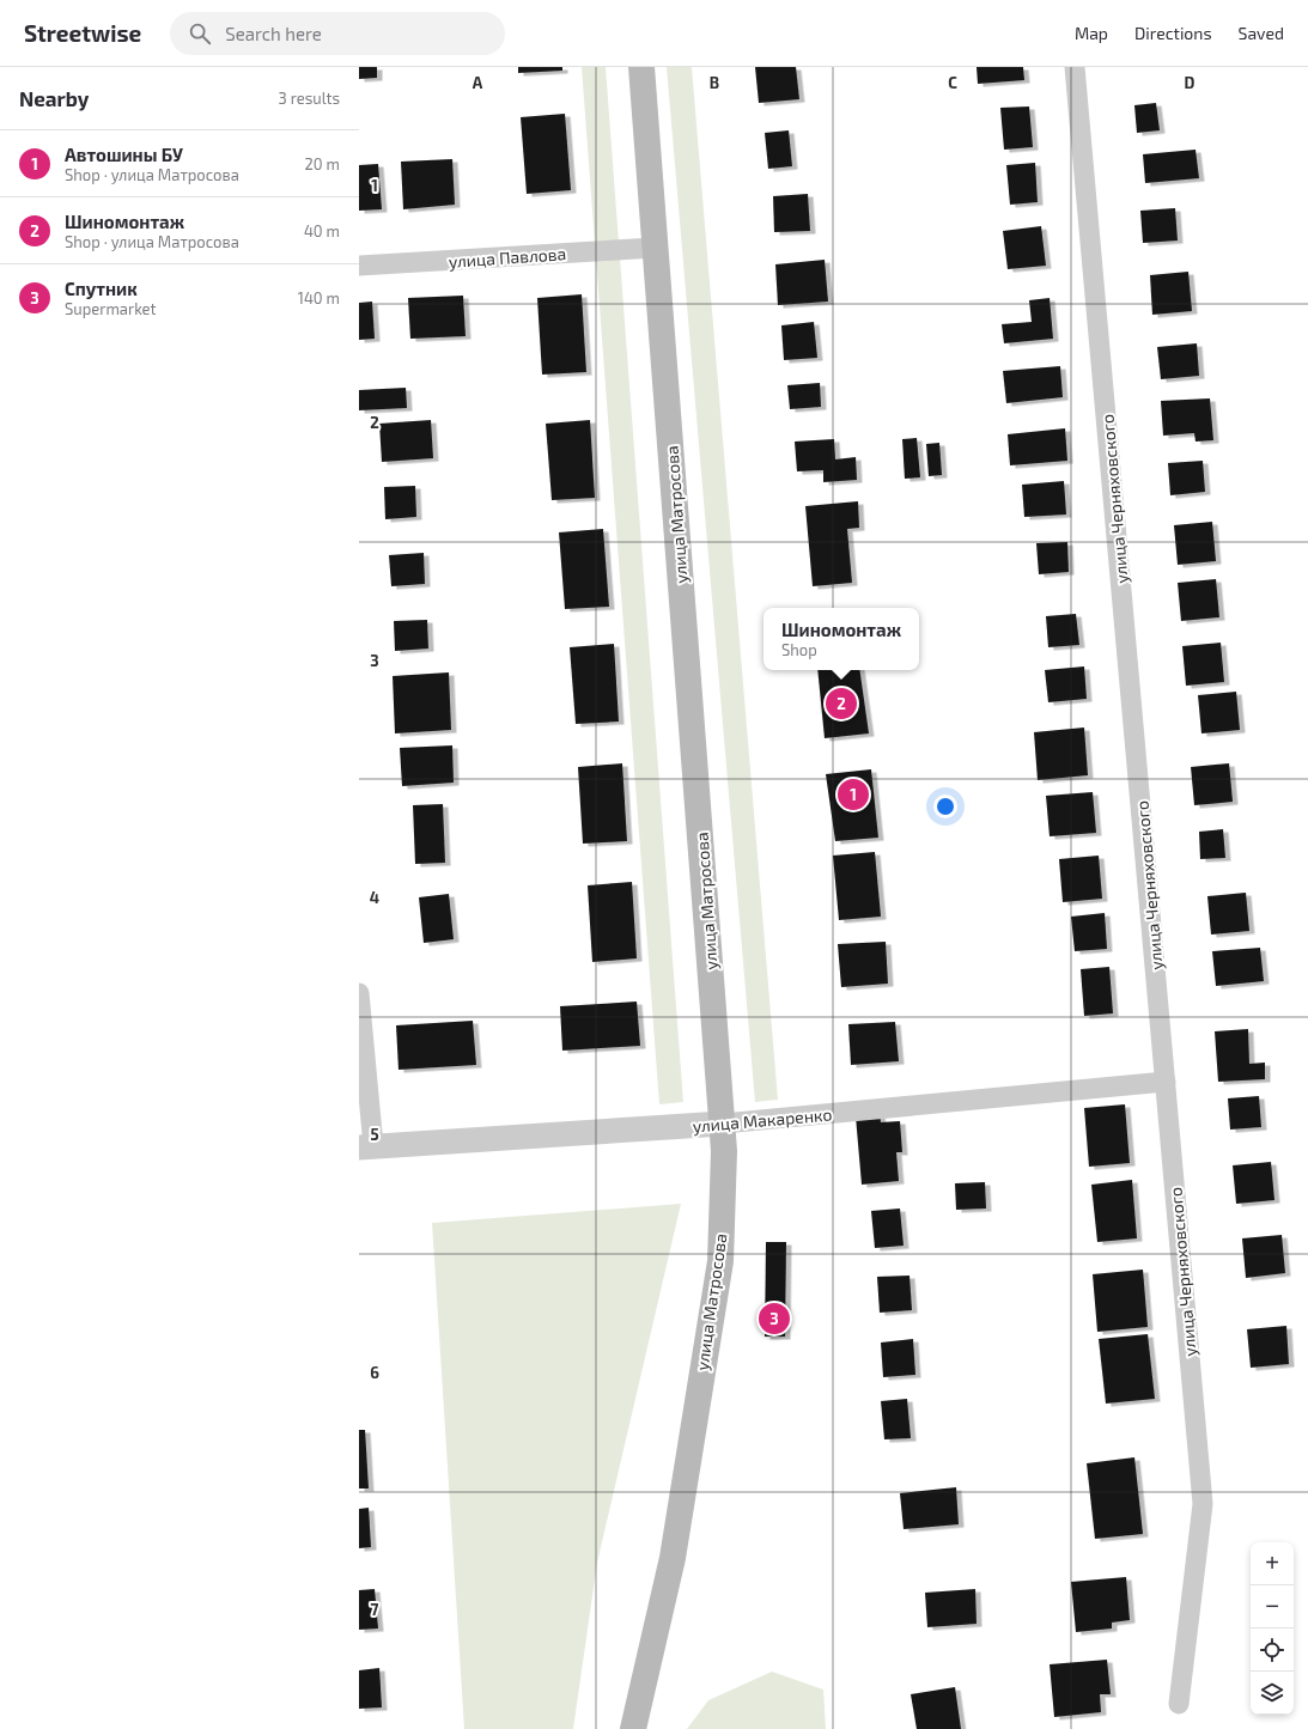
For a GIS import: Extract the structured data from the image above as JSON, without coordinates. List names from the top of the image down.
{
  "streets": {
    "main road": ["улица Матросова"],
    "street": ["улица Павлова", "улица Черняховского", "улица Макаренко"]
  },
  "crossings": [
    ["улица Павлова", "улица Матросова"],
    ["улица Черняховского", "улица Макаренко"],
    ["улица Матросова", "улица Макаренко"]
  ],
  "page": {
    "header": "Streetwise",
    "search": "Search here",
    "nav": ["Map", "Directions", "Saved"],
    "heading": ["Nearby", "3 results"],
    "list": [
      {
        "mark": "1",
        "name": "Автошины БУ",
        "note": "Shop · улица Матросова",
        "value": "20 m"
      },
      {
        "mark": "2",
        "name": "Шиномонтаж",
        "note": "Shop · улица Матросова",
        "value": "40 m"
      },
      {
        "mark": "3",
        "name": "Спутник",
        "note": "Supermarket",
        "value": "140 m"
      }
    ],
    "popup": ["Шиномонтаж", "Shop"],
    "pins": ["2", "1", "3"],
    "map_buttons": ["+", "−"]
  },
  "grid": {
    "columns": [
      "A",
      "B",
      "C",
      "D"
    ],
    "rows": [
      "1",
      "2",
      "3",
      "4",
      "5",
      "6",
      "7"
    ]
  }
}
